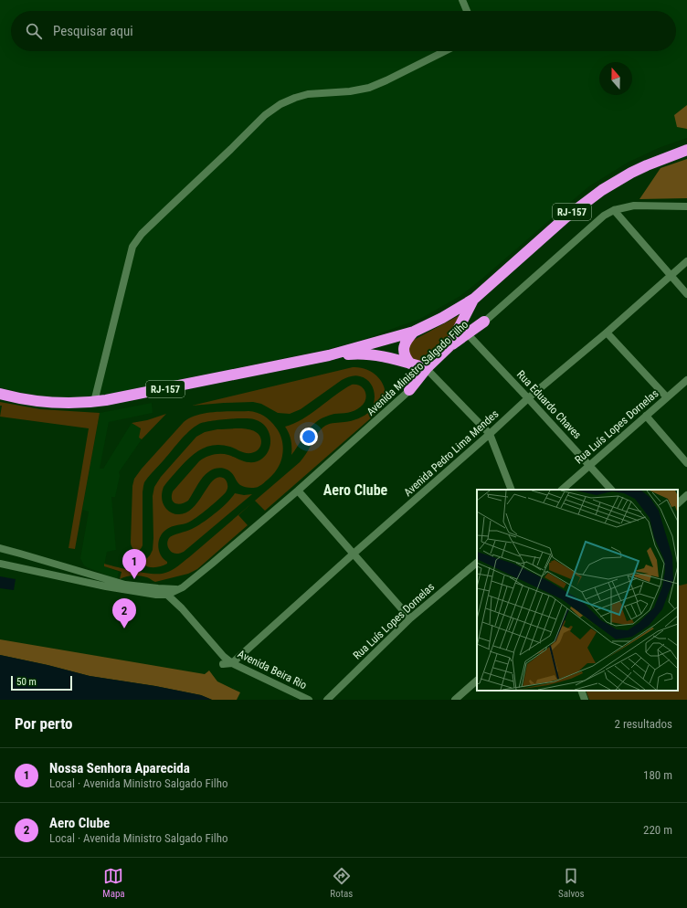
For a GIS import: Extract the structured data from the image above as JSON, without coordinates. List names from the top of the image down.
{
  "streets": {
    "highway": ["RJ-157"],
    "street": [
      "Avenida Ministro Salgado Filho",
      "Rua Eduardo Chaves",
      "Rua Luís Lopes Dornelas",
      "Avenida Pedro Lima Mendes",
      "Avenida Beira Rio"
    ]
  },
  "crossings": [
    ["Avenida Ministro Salgado Filho", "Rua Eduardo Chaves"],
    ["Avenida Ministro Salgado Filho", "Avenida Beira Rio"],
    ["Rua Eduardo Chaves", "Rua Luís Lopes Dornelas"],
    ["Rua Eduardo Chaves", "Avenida Pedro Lima Mendes"],
    ["Avenida Pedro Lima Mendes", "Avenida Beira Rio"]
  ],
  "districts": ["Aero Clube"],
  "scale_bar": "50 m",
  "north": "top",
  "page": {
    "search": "Pesquisar aqui",
    "pins": ["1", "2"],
    "scale": "50 m",
    "heading": ["Por perto", "2 resultados"],
    "list": [
      {
        "mark": "1",
        "name": "Nossa Senhora Aparecida",
        "note": "Local · Avenida Ministro Salgado Filho",
        "value": "180 m"
      },
      {
        "mark": "2",
        "name": "Aero Clube",
        "note": "Local · Avenida Ministro Salgado Filho",
        "value": "220 m"
      }
    ],
    "nav": ["Mapa", "Rotas", "Salvos"]
  }
}
